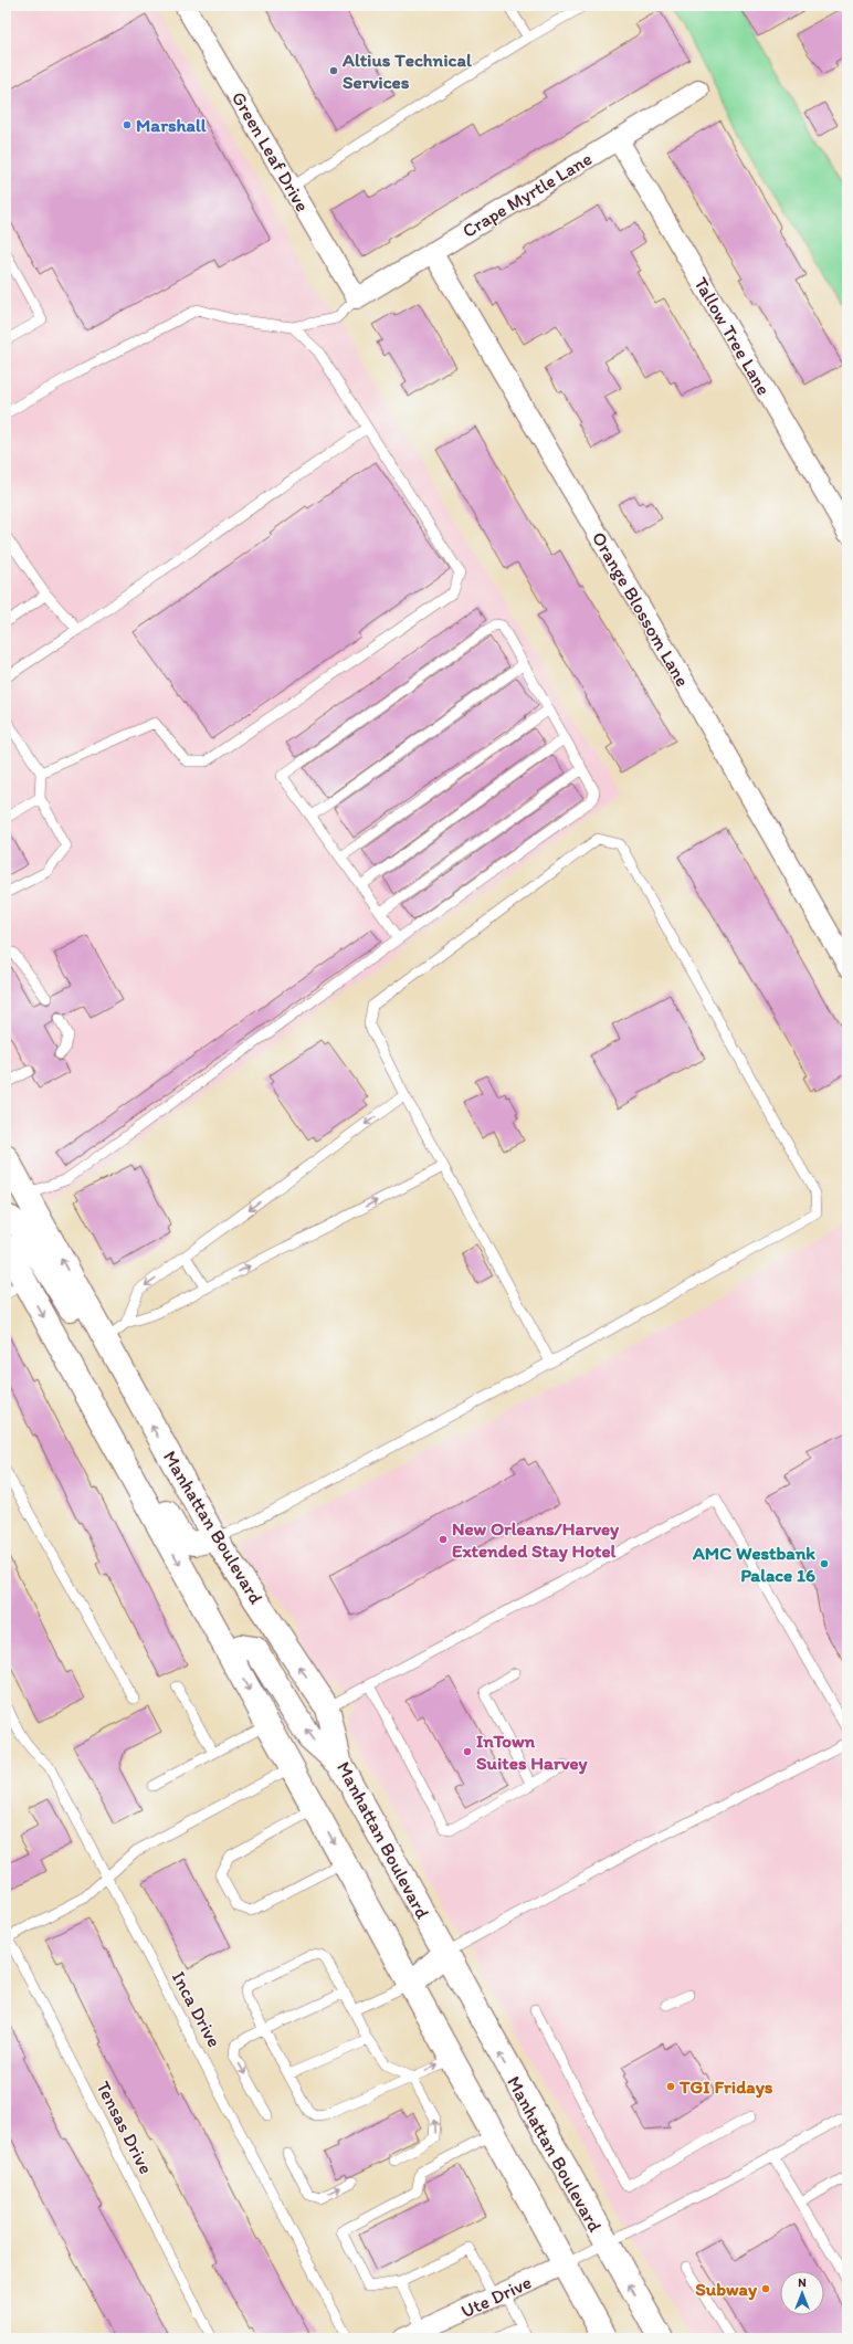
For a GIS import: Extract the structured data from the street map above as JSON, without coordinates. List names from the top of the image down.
{
  "streets": {
    "street": [
      "Green Leaf Drive",
      "Crape Myrtle Lane",
      "Tallow Tree Lane",
      "Orange Blossom Lane",
      "Manhattan Boulevard",
      "Ute Drive"
    ],
    "lane": ["Inca Drive", "Tensas Drive"]
  },
  "crossings": [
    ["Green Leaf Drive", "Crape Myrtle Lane"],
    ["Crape Myrtle Lane", "Tallow Tree Lane"],
    ["Crape Myrtle Lane", "Orange Blossom Lane"]
  ],
  "places": [
    "Altius Technical Services",
    "Marshall",
    "New Orleans/Harvey Extended Stay Hotel",
    "AMC Westbank Palace 16",
    "InTown Suites Harvey",
    "TGI Fridays",
    "Subway"
  ],
  "north": "top"
}
